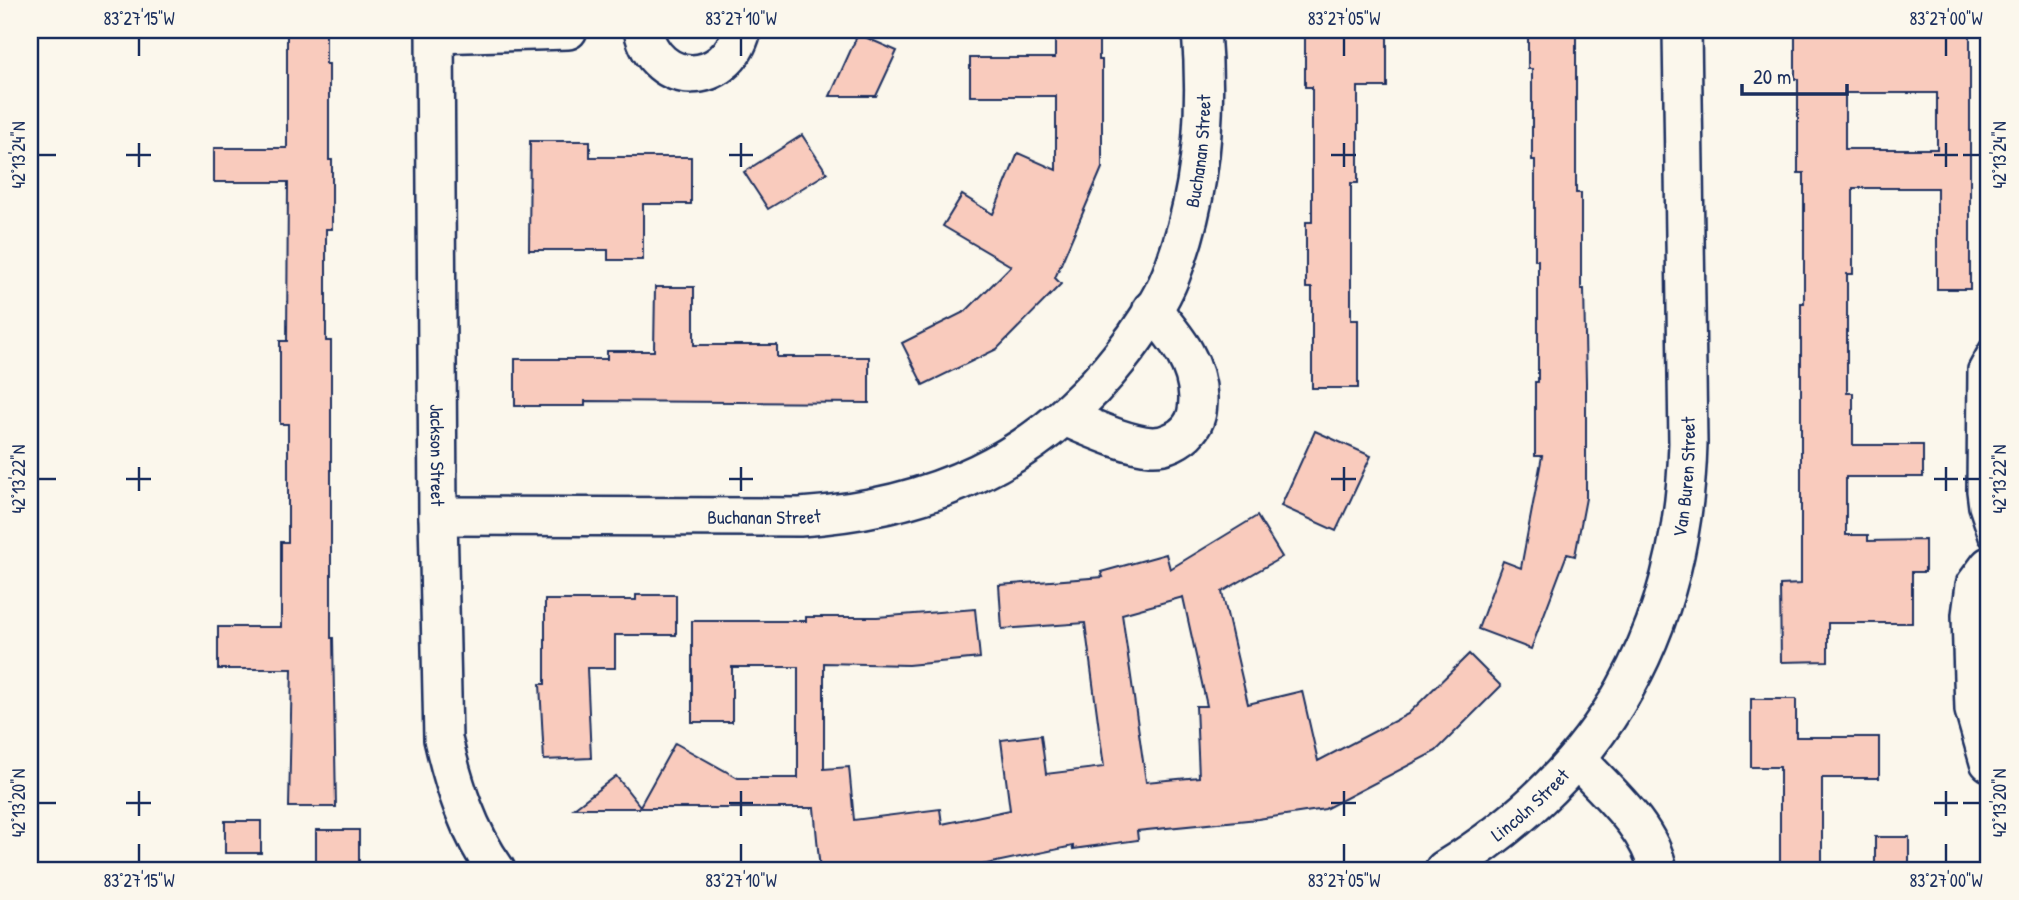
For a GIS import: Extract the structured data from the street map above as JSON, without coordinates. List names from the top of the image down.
{
  "streets": {
    "street": [
      "Buchanan Street",
      "Jackson Street",
      "Van Buren Street",
      "Lincoln Street"
    ]
  },
  "crossings": [
    ["Buchanan Street", "Jackson Street"],
    ["Van Buren Street", "Lincoln Street"]
  ],
  "scale_bar": "20 m",
  "coordinates": [
    "83°27'15\"W",
    "83°27'10\"W",
    "83°27'05\"W",
    "83°27'00\"W",
    "42°13'24\"N",
    "42°13'22\"N",
    "42°13'20\"N"
  ]
}
